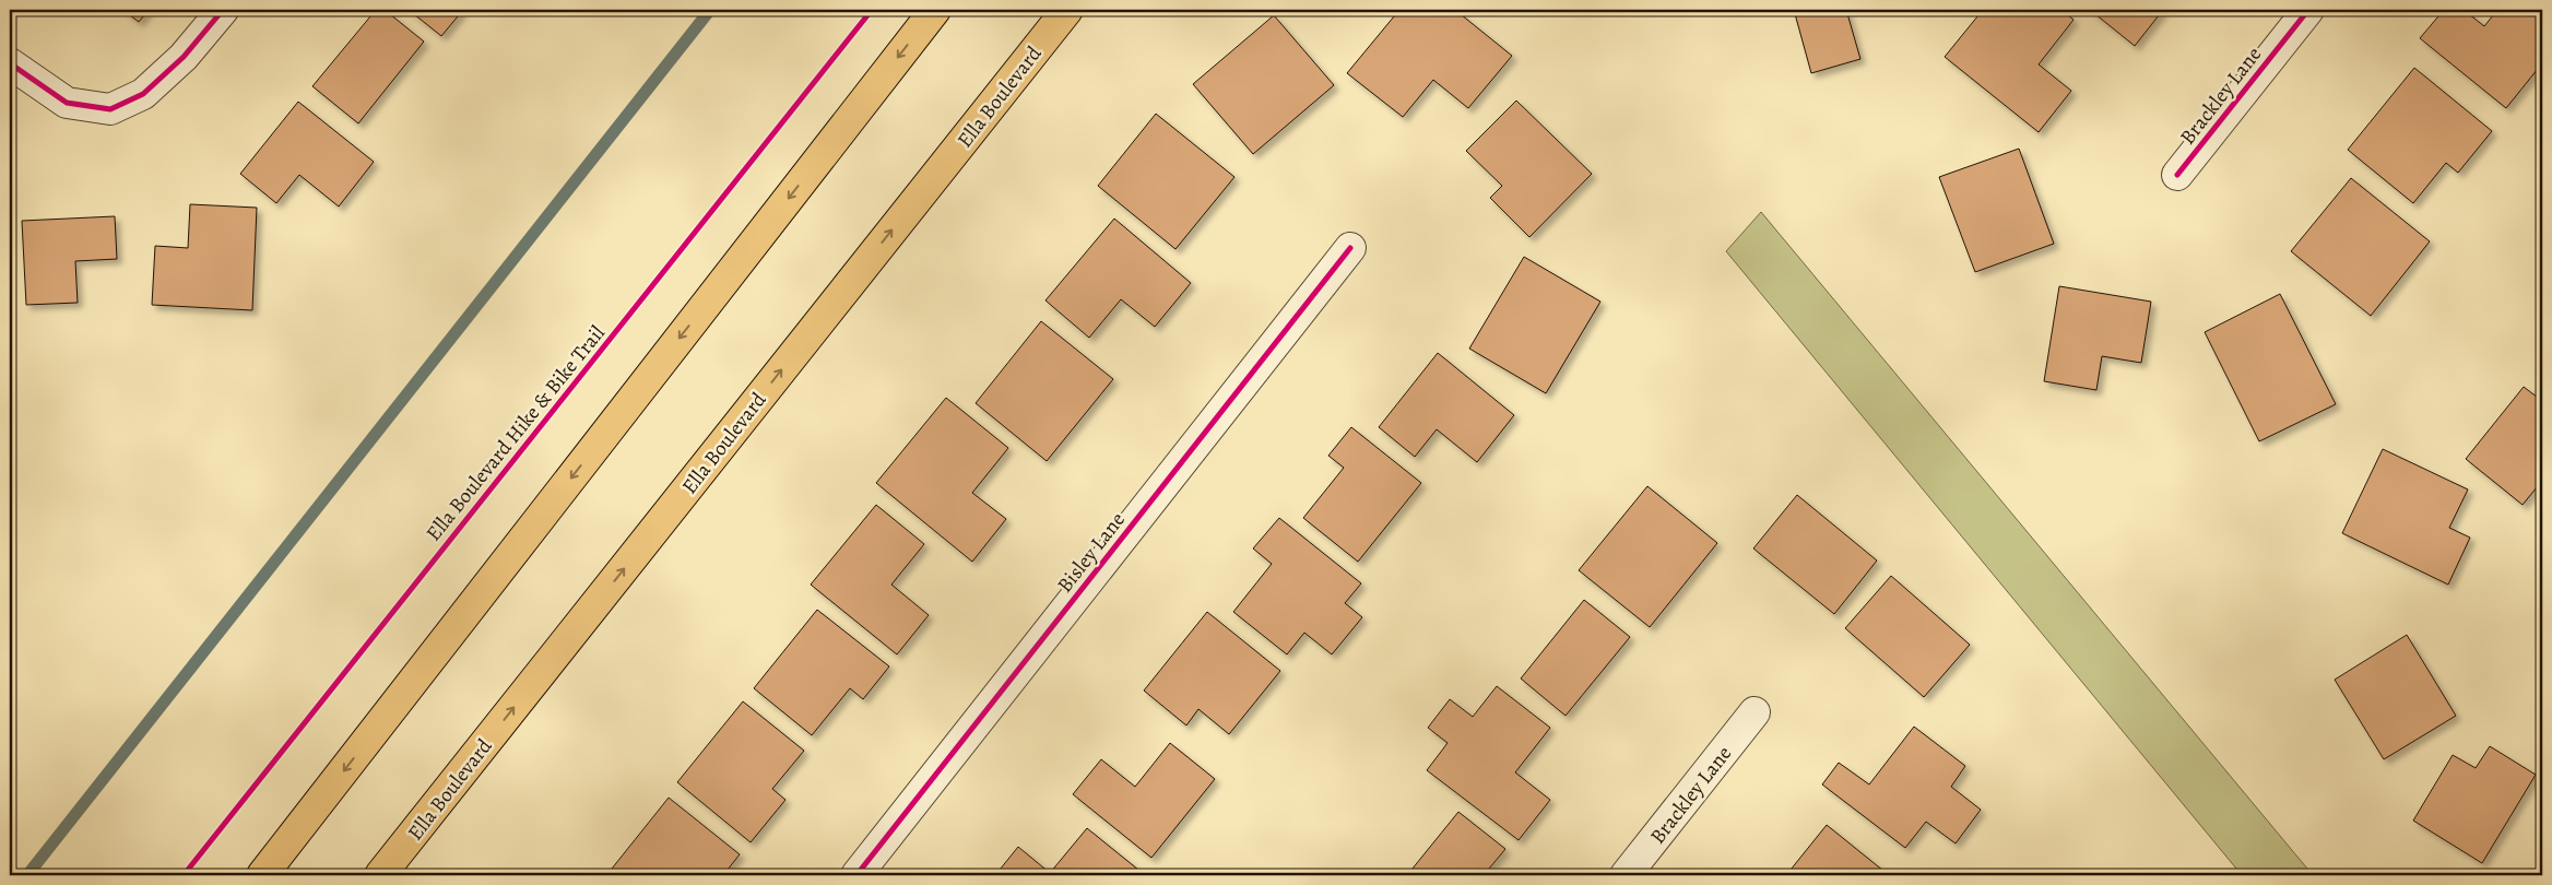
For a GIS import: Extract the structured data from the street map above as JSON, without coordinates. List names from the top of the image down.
{
  "streets": {
    "main road": ["Ella Boulevard"],
    "street": ["Brackley Lane", "Bisley Lane"],
    "cycle path": ["Ella Boulevard Hike & Bike Trail"]
  }
}
